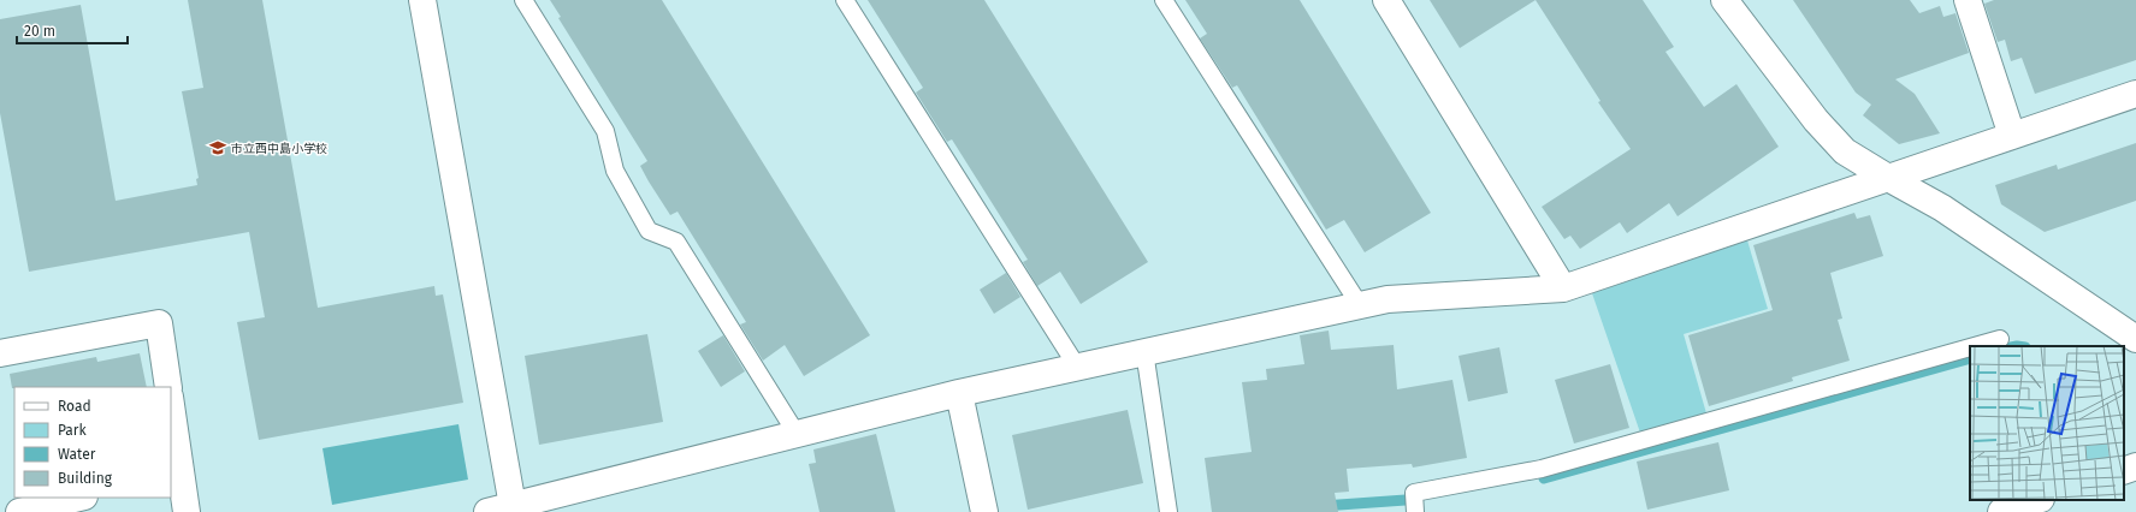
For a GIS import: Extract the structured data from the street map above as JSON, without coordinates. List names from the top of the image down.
{
  "places": {
    "school or university": ["市立西中島小学校"]
  },
  "legend": [
    "Road",
    "Park",
    "Water",
    "Building"
  ],
  "scale_bar": "20 m"
}
